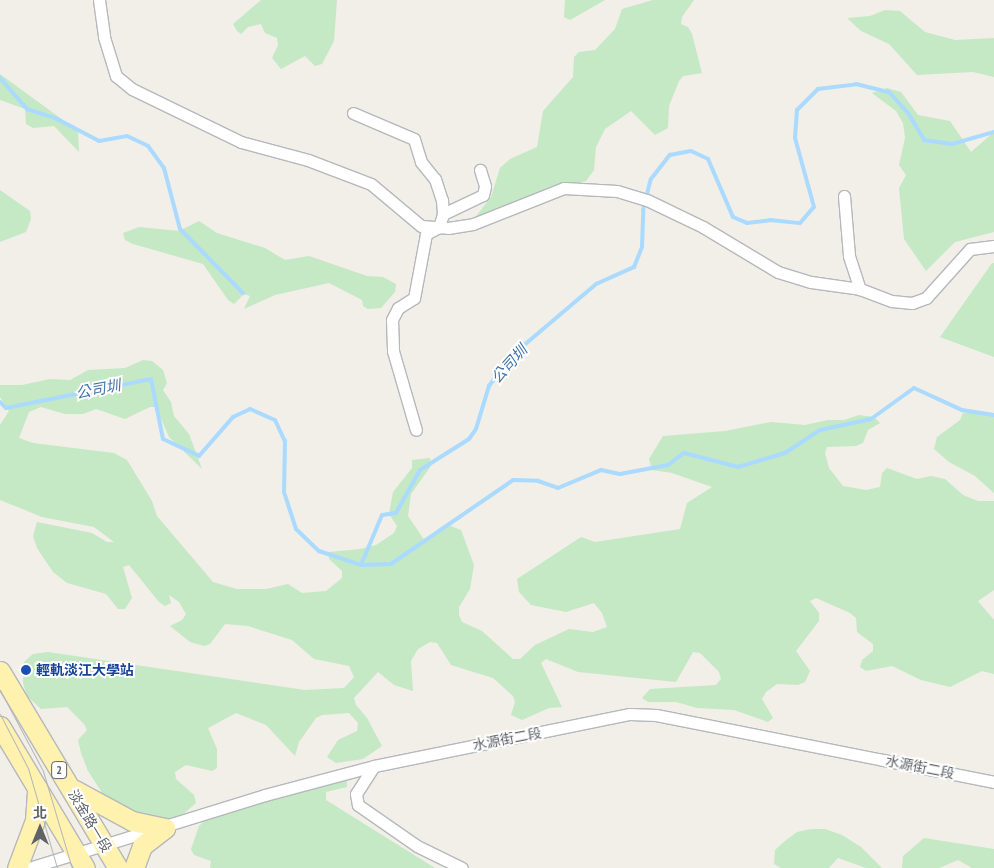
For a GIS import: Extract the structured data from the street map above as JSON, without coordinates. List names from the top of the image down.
{
  "streets": {
    "main road": ["2", "淡金路一段"],
    "street": ["水源街二段"]
  },
  "crossings": [
    ["水源街二段", "淡金路一段"]
  ],
  "water": ["公司圳"],
  "places": ["輕軌淡江大學站"],
  "north": "top"
}
